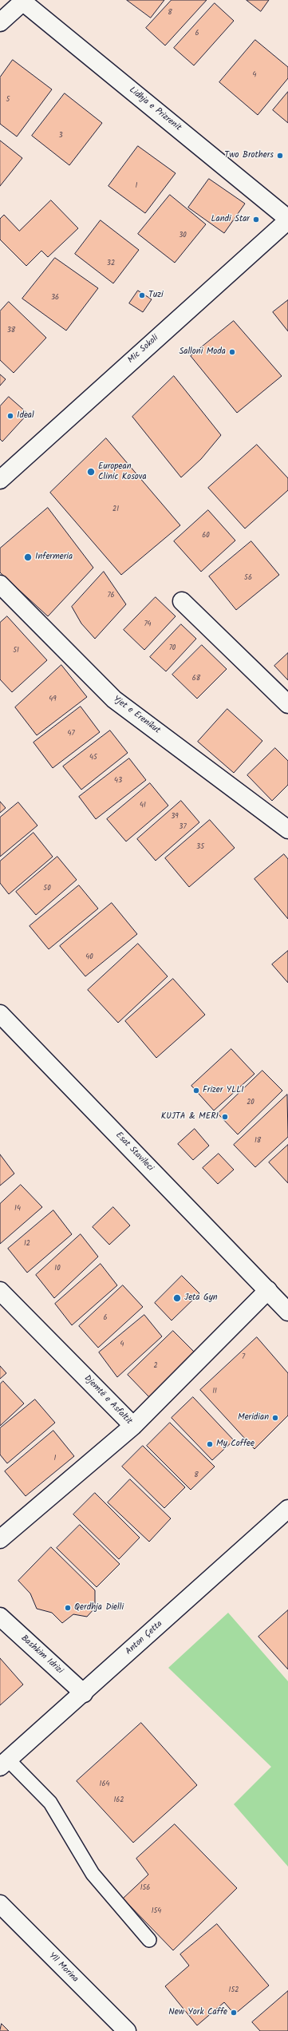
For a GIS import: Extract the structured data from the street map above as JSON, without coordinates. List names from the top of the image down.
{
  "streets": {
    "street": [
      "Lidhja e Prizrenit",
      "Mic Sokoli",
      "Yjet e Erenikut",
      "Esat Stavileci",
      "Djemtë e Asfaltit",
      "Anton Çetta",
      "Bashkim Idrizi",
      "Yll Morina"
    ]
  },
  "crossings": [
    ["Lidhja e Prizrenit", "Mic Sokoli"],
    ["Anton Çetta", "Bashkim Idrizi"]
  ],
  "places": [
    "Two Brothers",
    "Landi Star",
    "Tuzi",
    "Salloni Moda",
    "Ideal",
    "European Clinic Kosova",
    "Infermeria",
    "Frizer YLLI",
    "KUJTA & MERI",
    "Jeta Gyn",
    "Meridian",
    "My Coffee",
    "Qerdhja Dielli",
    "New York Caffe"
  ],
  "house_numbers": [
    "8",
    "6",
    "4",
    "5",
    "3",
    "1",
    "30",
    "32",
    "36",
    "38",
    "21",
    "60",
    "56",
    "76",
    "74",
    "70",
    "51",
    "68",
    "49",
    "47",
    "45",
    "43",
    "41",
    "39",
    "37",
    "35",
    "50",
    "40",
    "20",
    "18",
    "14",
    "12",
    "10",
    "6",
    "4",
    "7",
    "2",
    "11",
    "1",
    "8",
    "164",
    "162",
    "156",
    "154",
    "152"
  ]
}
